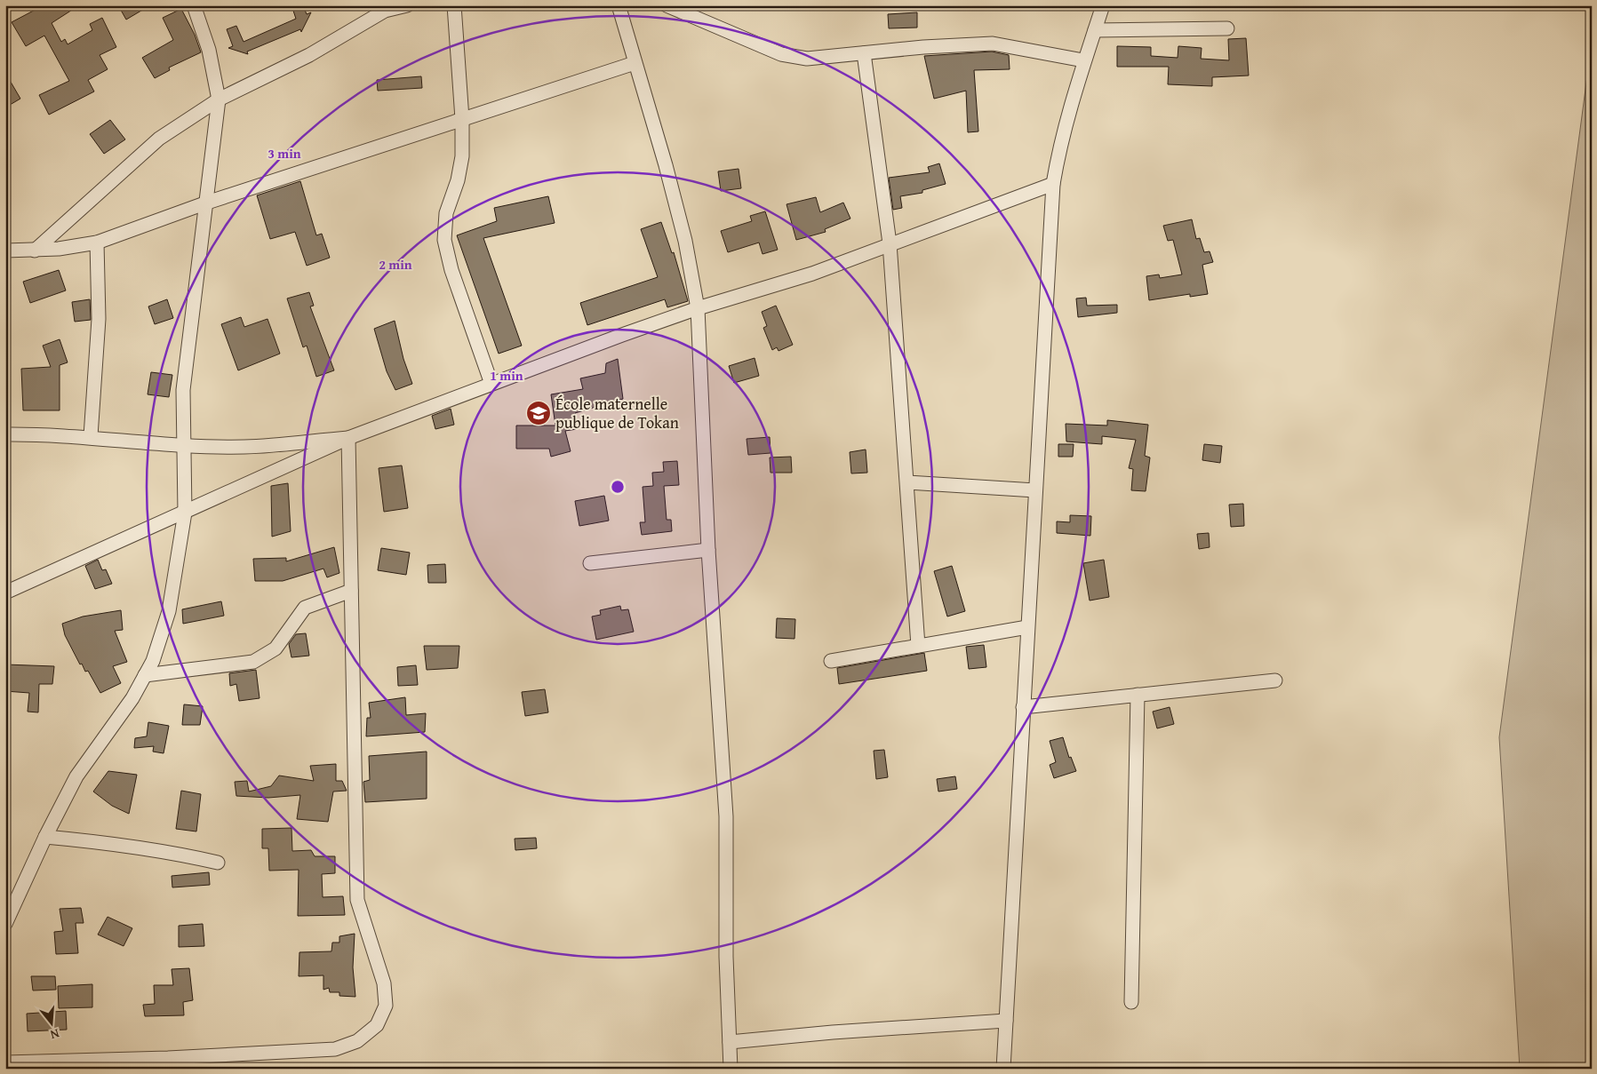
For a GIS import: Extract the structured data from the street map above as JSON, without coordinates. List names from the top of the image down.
{
  "places": {
    "school or university": ["École maternelle publique de Tokan"]
  },
  "north": "bottom",
  "rings": ["3 min", "2 min", "1 min"]
}
